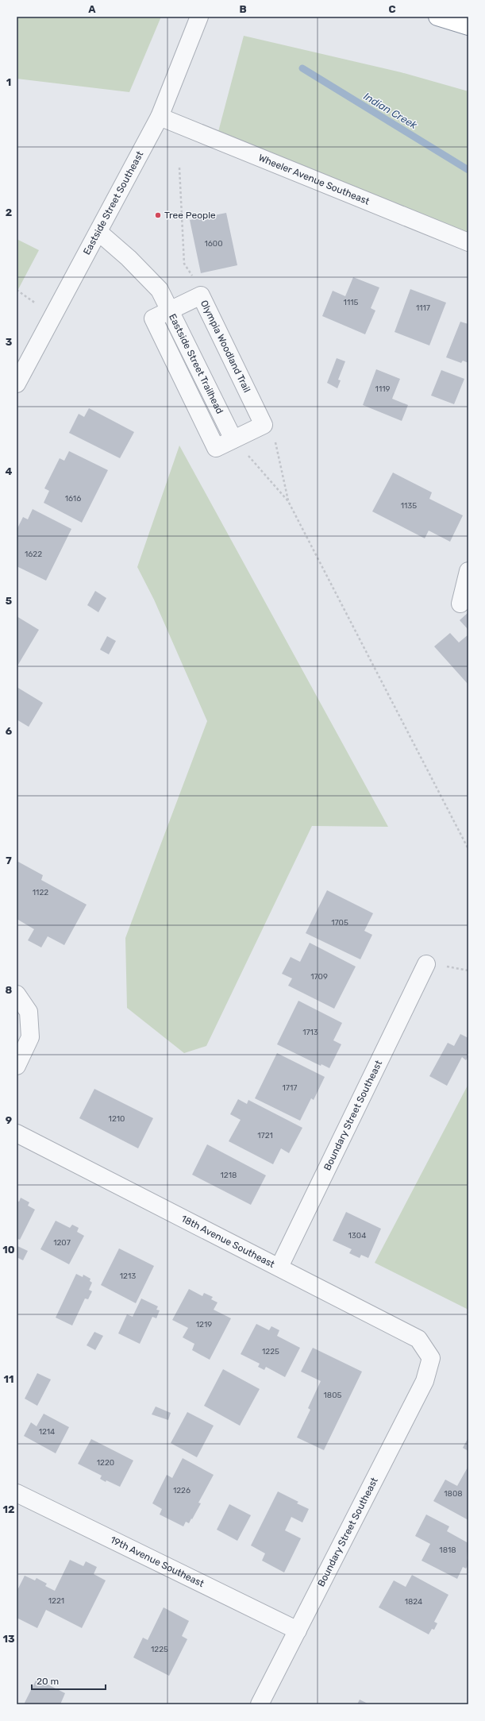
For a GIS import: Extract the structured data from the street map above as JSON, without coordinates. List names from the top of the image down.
{
  "streets": {
    "street": [
      "Wheeler Avenue Southeast",
      "Eastside Street Southeast",
      "Olympia Woodland Trail",
      "Eastside Street Trailhead",
      "Boundary Street Southeast",
      "18th Avenue Southeast",
      "19th Avenue Southeast"
    ]
  },
  "crossings": [
    ["Wheeler Avenue Southeast", "Eastside Street Southeast"],
    ["Eastside Street Southeast", "Eastside Street Trailhead"],
    ["Olympia Woodland Trail", "Eastside Street Trailhead"],
    ["Boundary Street Southeast", "18th Avenue Southeast"],
    ["Boundary Street Southeast", "19th Avenue Southeast"]
  ],
  "water": ["Indian Creek"],
  "places": ["Tree People"],
  "house_numbers": [
    "1600",
    "1115",
    "1117",
    "1119",
    "1616",
    "1135",
    "1622",
    "1122",
    "1705",
    "1709",
    "1713",
    "1717",
    "1210",
    "1721",
    "1218",
    "1304",
    "1207",
    "1213",
    "1219",
    "1225",
    "1805",
    "1214",
    "1220",
    "1226",
    "1808",
    "1818",
    "1221",
    "1824",
    "1225"
  ],
  "scale_bar": "20 m",
  "grid": {
    "columns": ["A", "B", "C"],
    "rows": [
      "1",
      "2",
      "3",
      "4",
      "5",
      "6",
      "7",
      "8",
      "9",
      "10",
      "11",
      "12",
      "13"
    ]
  }
}
